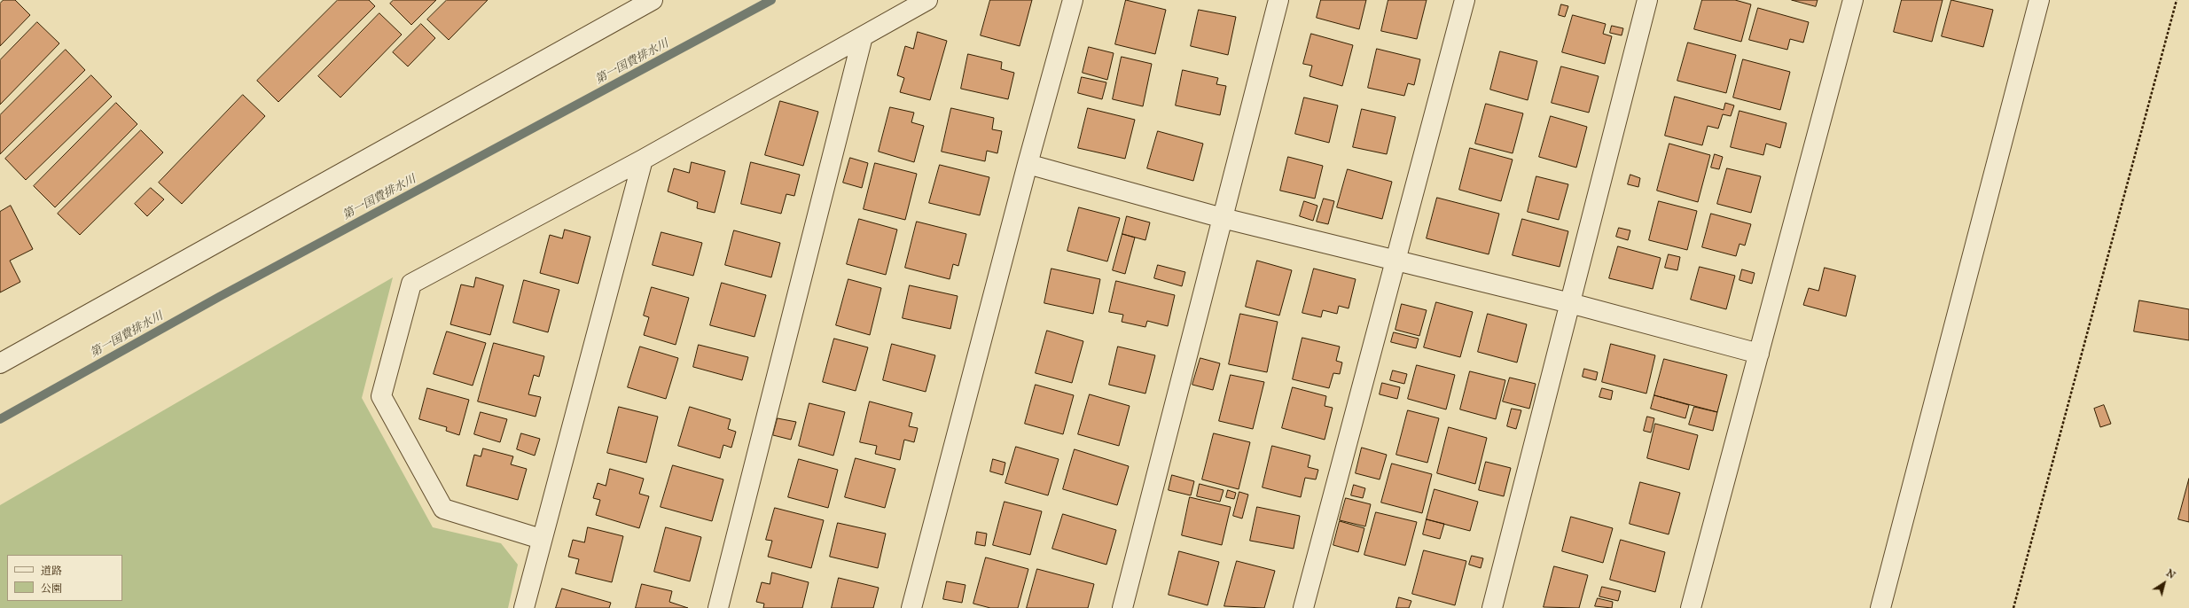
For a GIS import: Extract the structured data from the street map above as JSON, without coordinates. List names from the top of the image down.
{
  "water": ["第一国費排水川"],
  "legend": ["道路", "公園"],
  "north": "top right"
}
